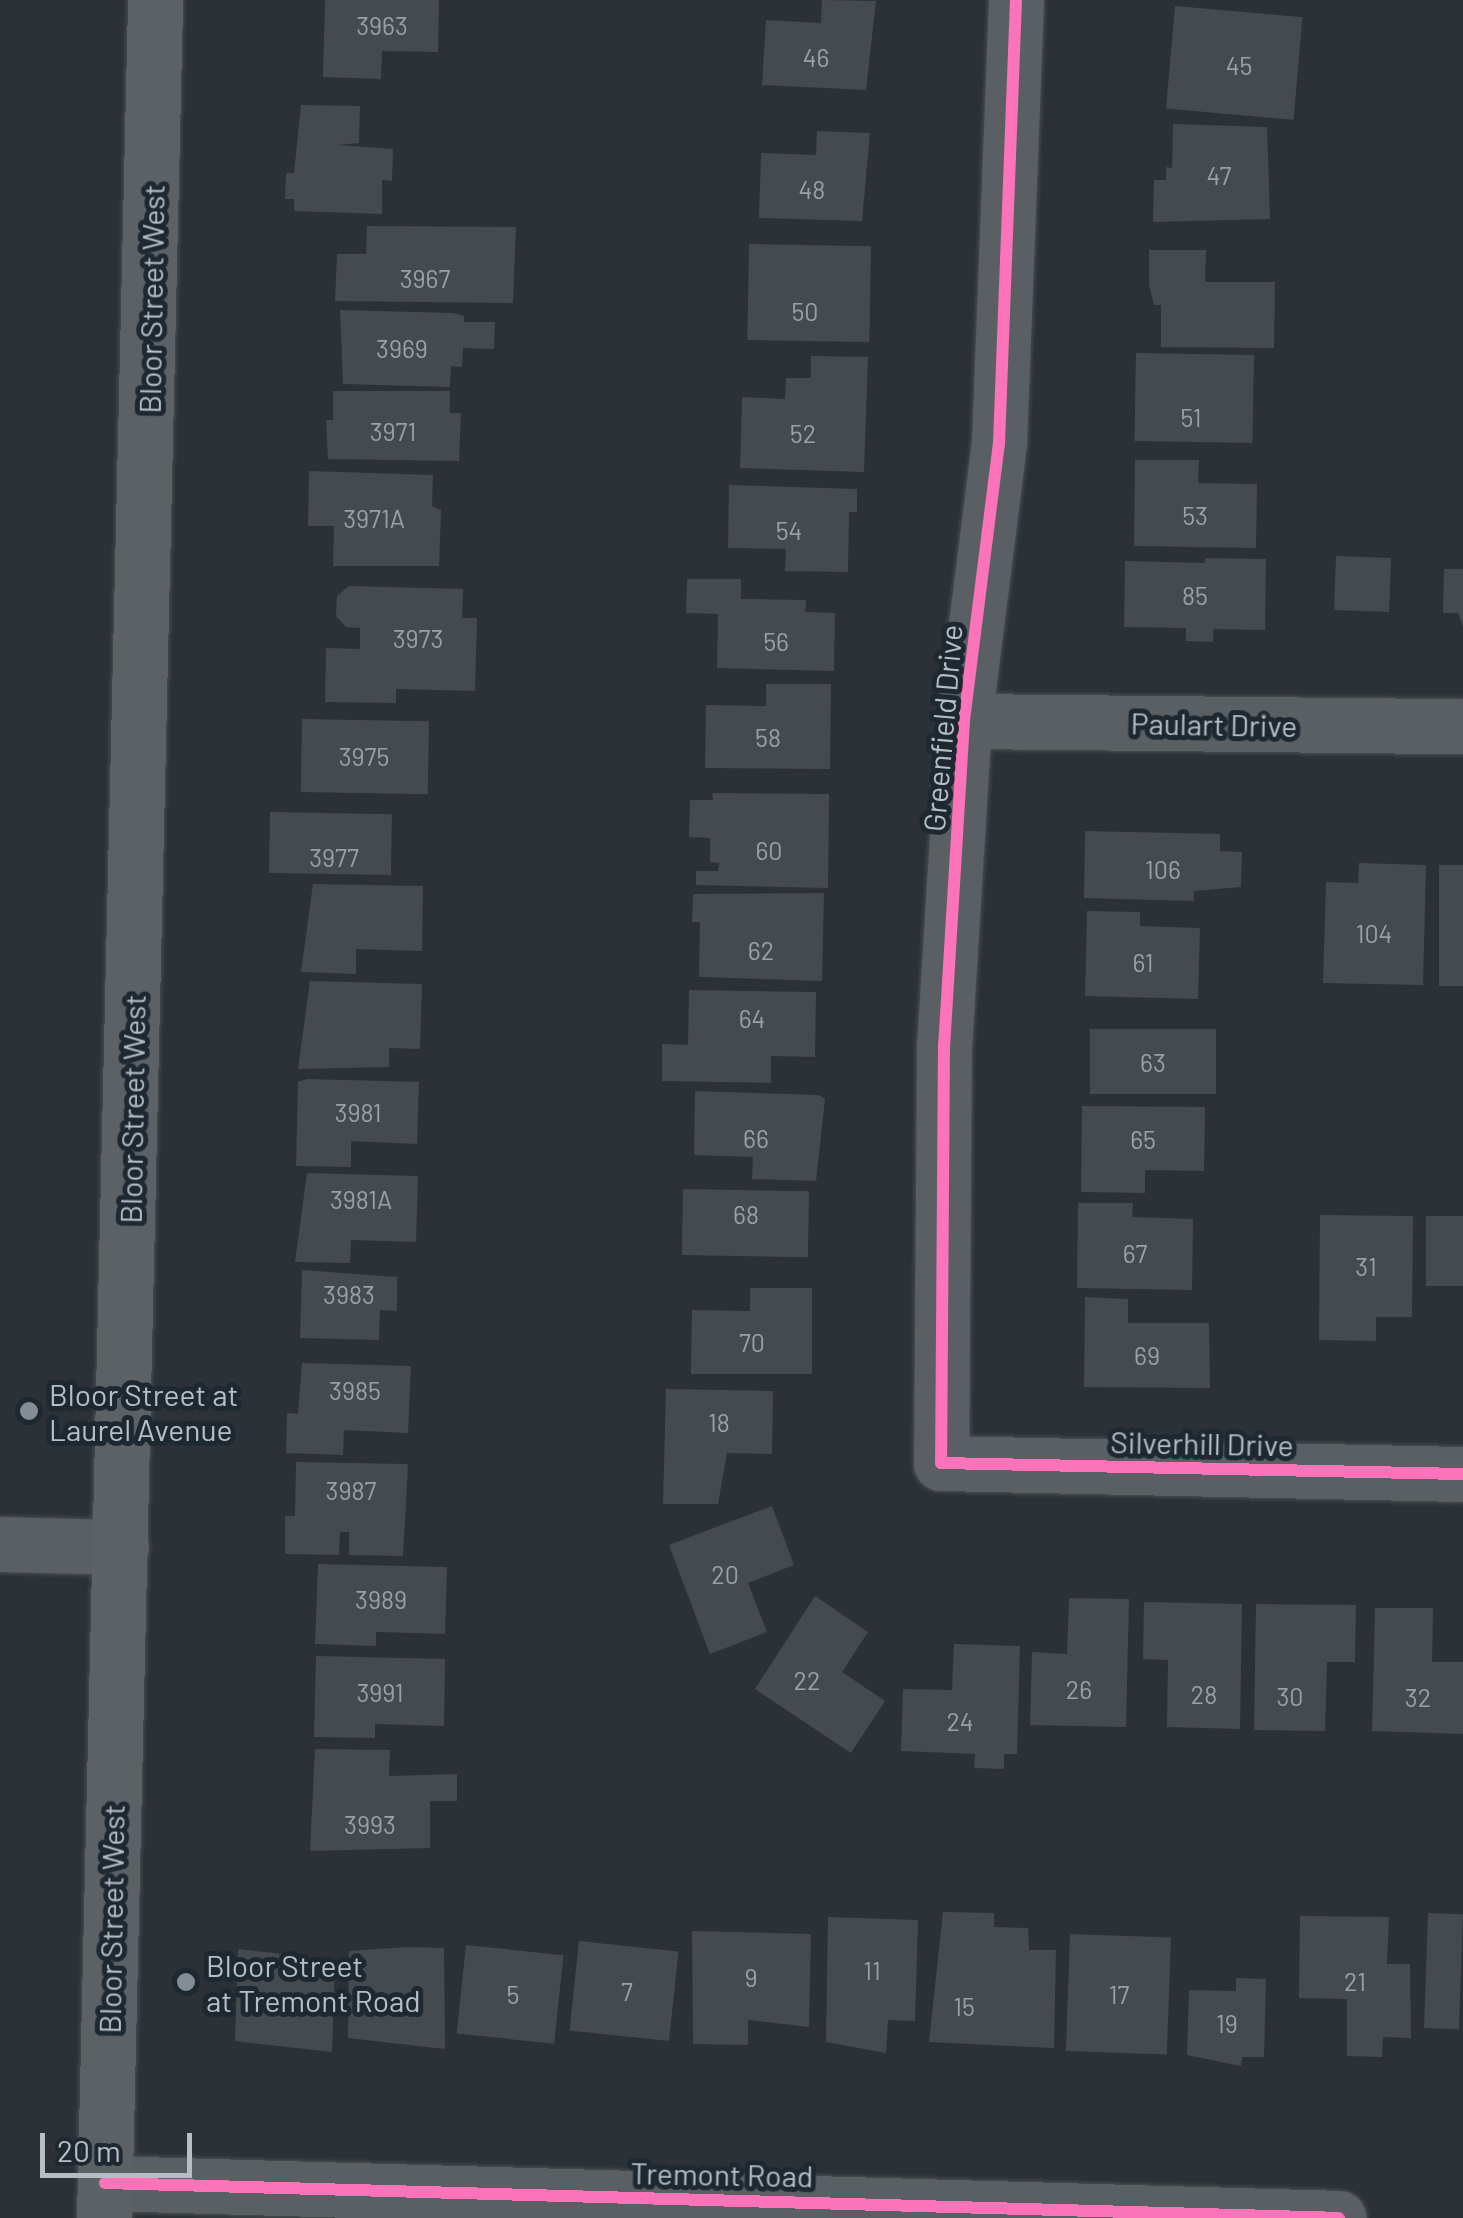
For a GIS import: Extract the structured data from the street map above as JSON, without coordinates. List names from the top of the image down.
{
  "streets": {
    "main road": ["Bloor Street West"],
    "street": [
      "Paulart Drive",
      "Greenfield Drive",
      "Silverhill Drive",
      "Tremont Road"
    ]
  },
  "crossings": [
    ["Bloor Street West", "Tremont Road"],
    ["Paulart Drive", "Greenfield Drive"],
    ["Greenfield Drive", "Silverhill Drive"]
  ],
  "places": ["Bloor Street at Laurel Avenue", "Bloor Street at Tremont Road"],
  "house_numbers": [
    "3963",
    "46",
    "45",
    "47",
    "48",
    "3967",
    "50",
    "3969",
    "51",
    "3971",
    "52",
    "53",
    "3971A",
    "54",
    "85",
    "3973",
    "56",
    "58",
    "3975",
    "60",
    "3977",
    "106",
    "104",
    "62",
    "61",
    "64",
    "63",
    "3981",
    "66",
    "65",
    "3981A",
    "68",
    "67",
    "31",
    "3983",
    "70",
    "69",
    "3985",
    "18",
    "3987",
    "20",
    "3989",
    "22",
    "26",
    "3991",
    "28",
    "30",
    "32",
    "24",
    "3993",
    "11",
    "9",
    "21",
    "7",
    "5",
    "17",
    "15",
    "19"
  ],
  "scale_bar": "20 m"
}
